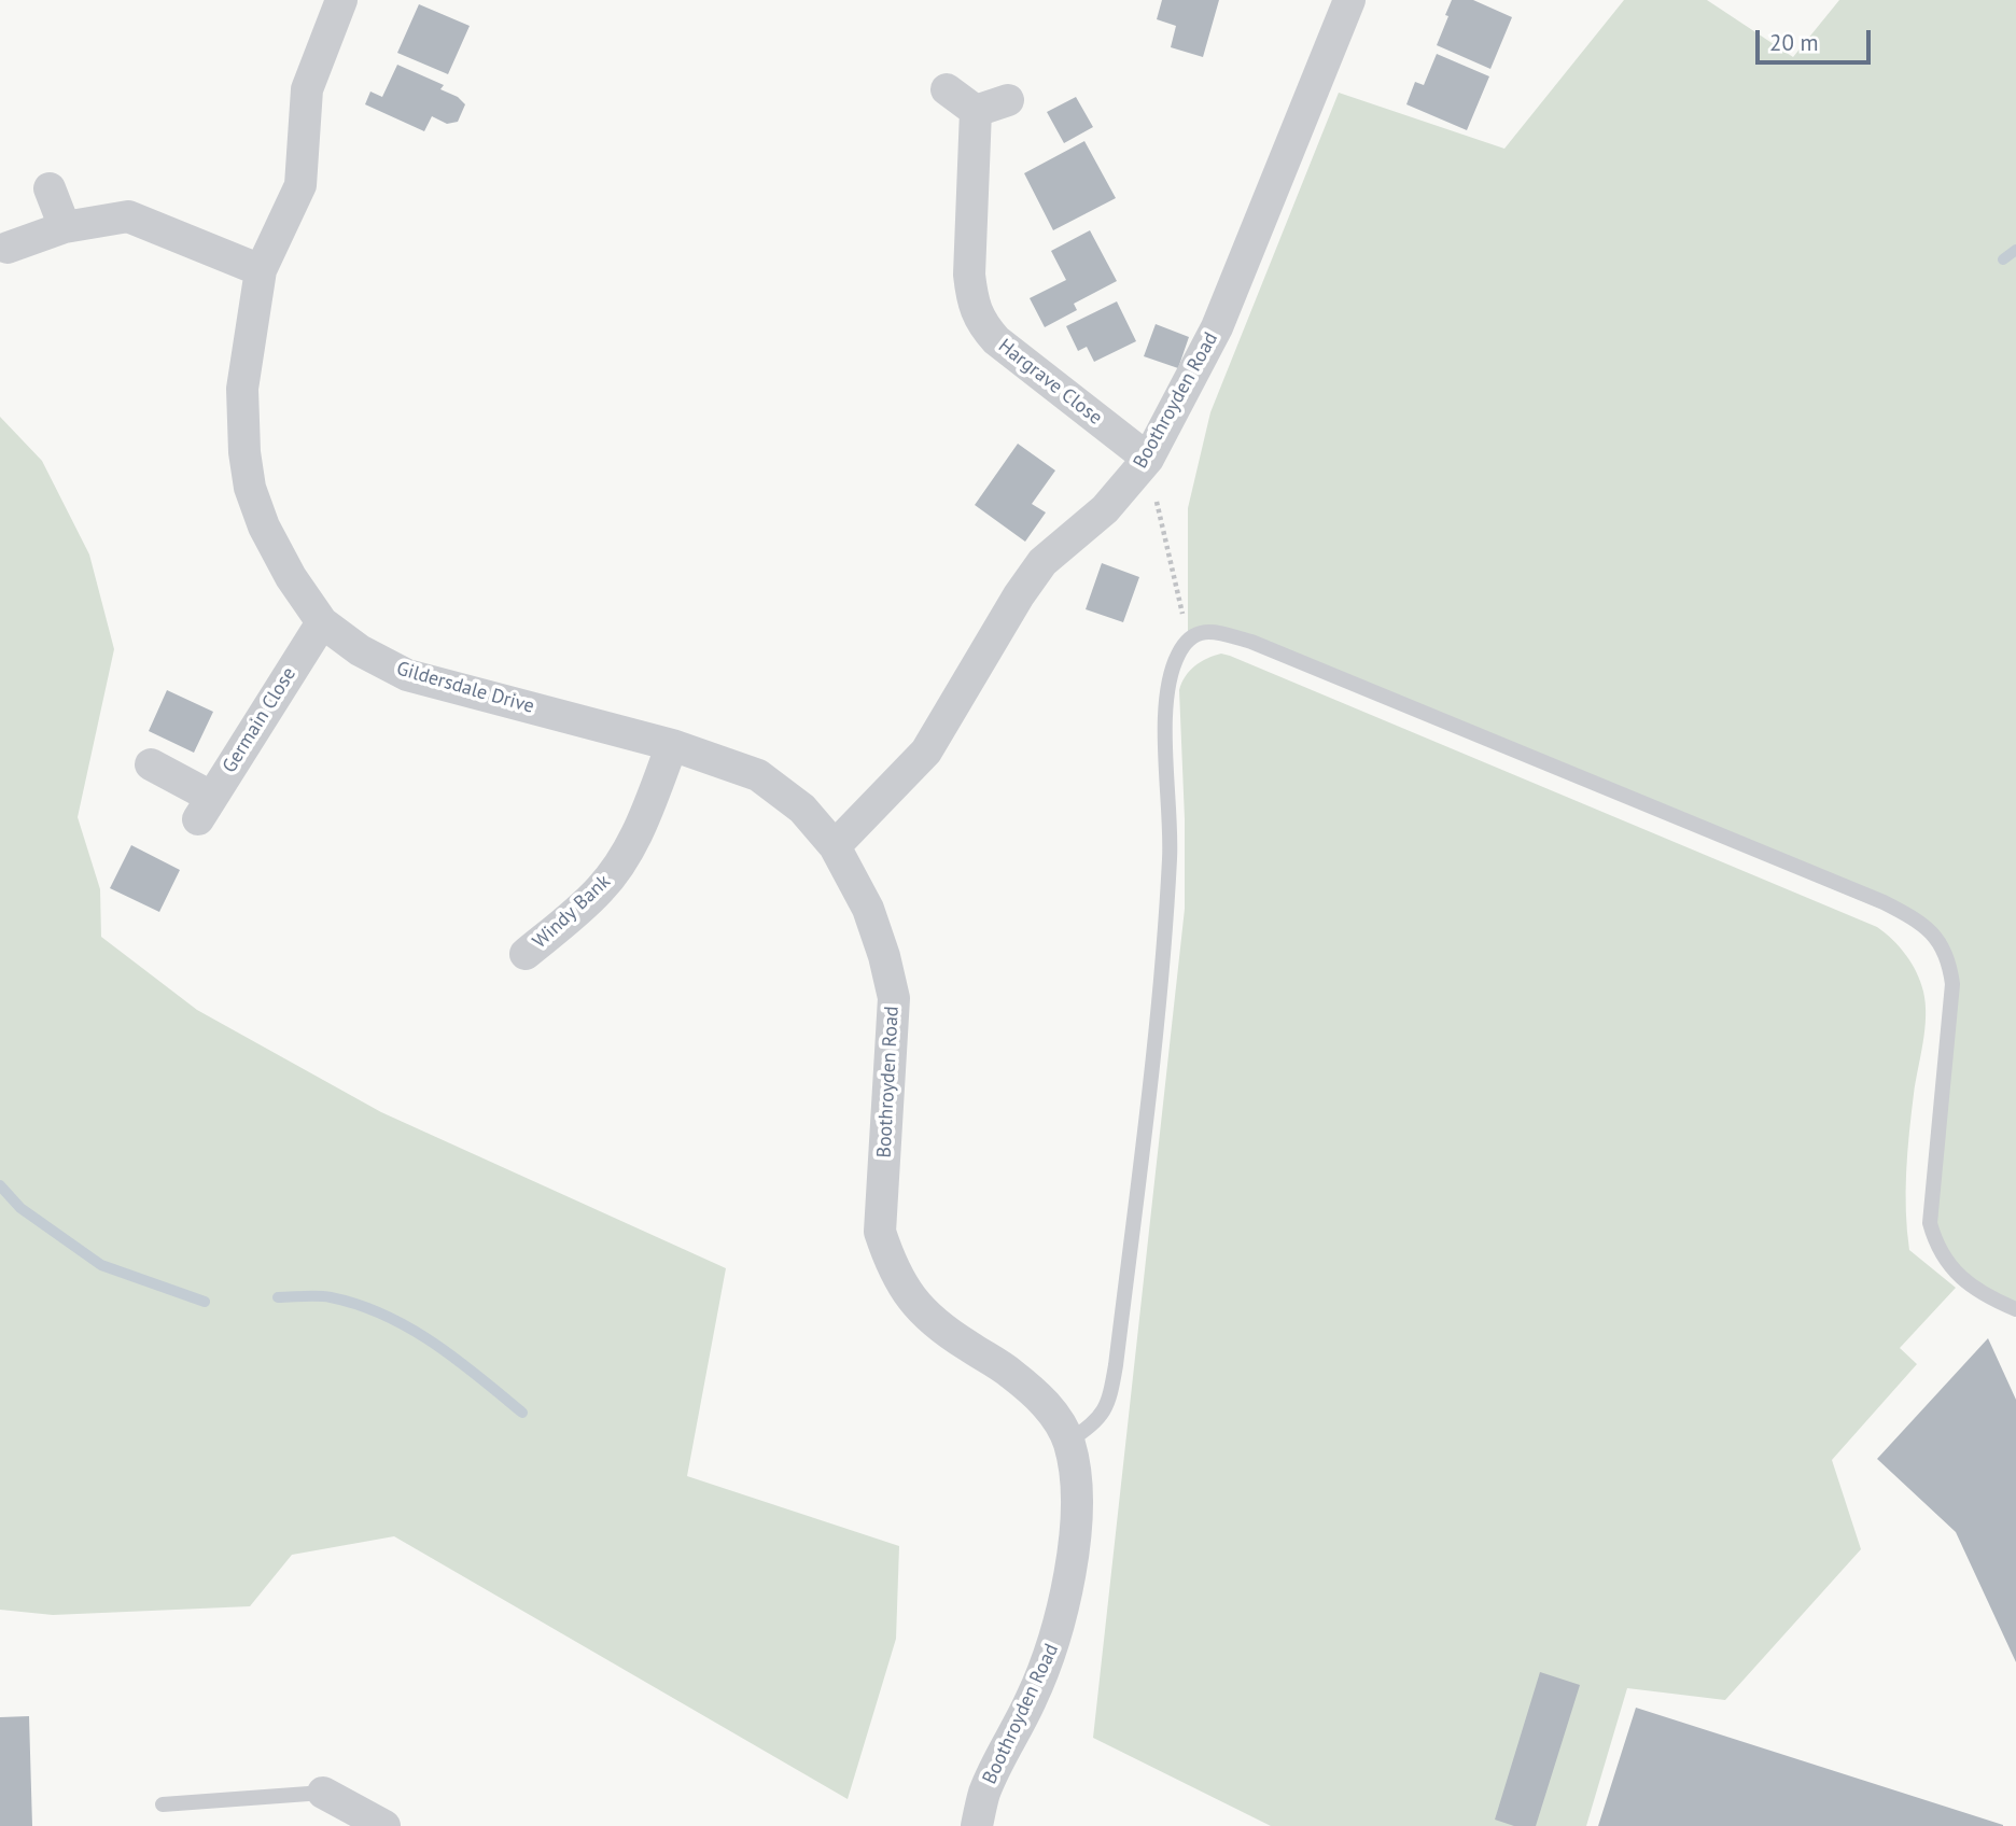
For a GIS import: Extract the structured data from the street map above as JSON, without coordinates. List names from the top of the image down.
{
  "streets": {
    "street": [
      "Hargrave Close",
      "Boothroyden Road",
      "Gildersdale Drive",
      "Germain Close",
      "Windy Bank"
    ]
  },
  "crossings": [
    ["Hargrave Close", "Boothroyden Road"],
    ["Boothroyden Road", "Gildersdale Drive"],
    ["Gildersdale Drive", "Germain Close"],
    ["Gildersdale Drive", "Windy Bank"]
  ],
  "scale_bar": "20 m"
}
